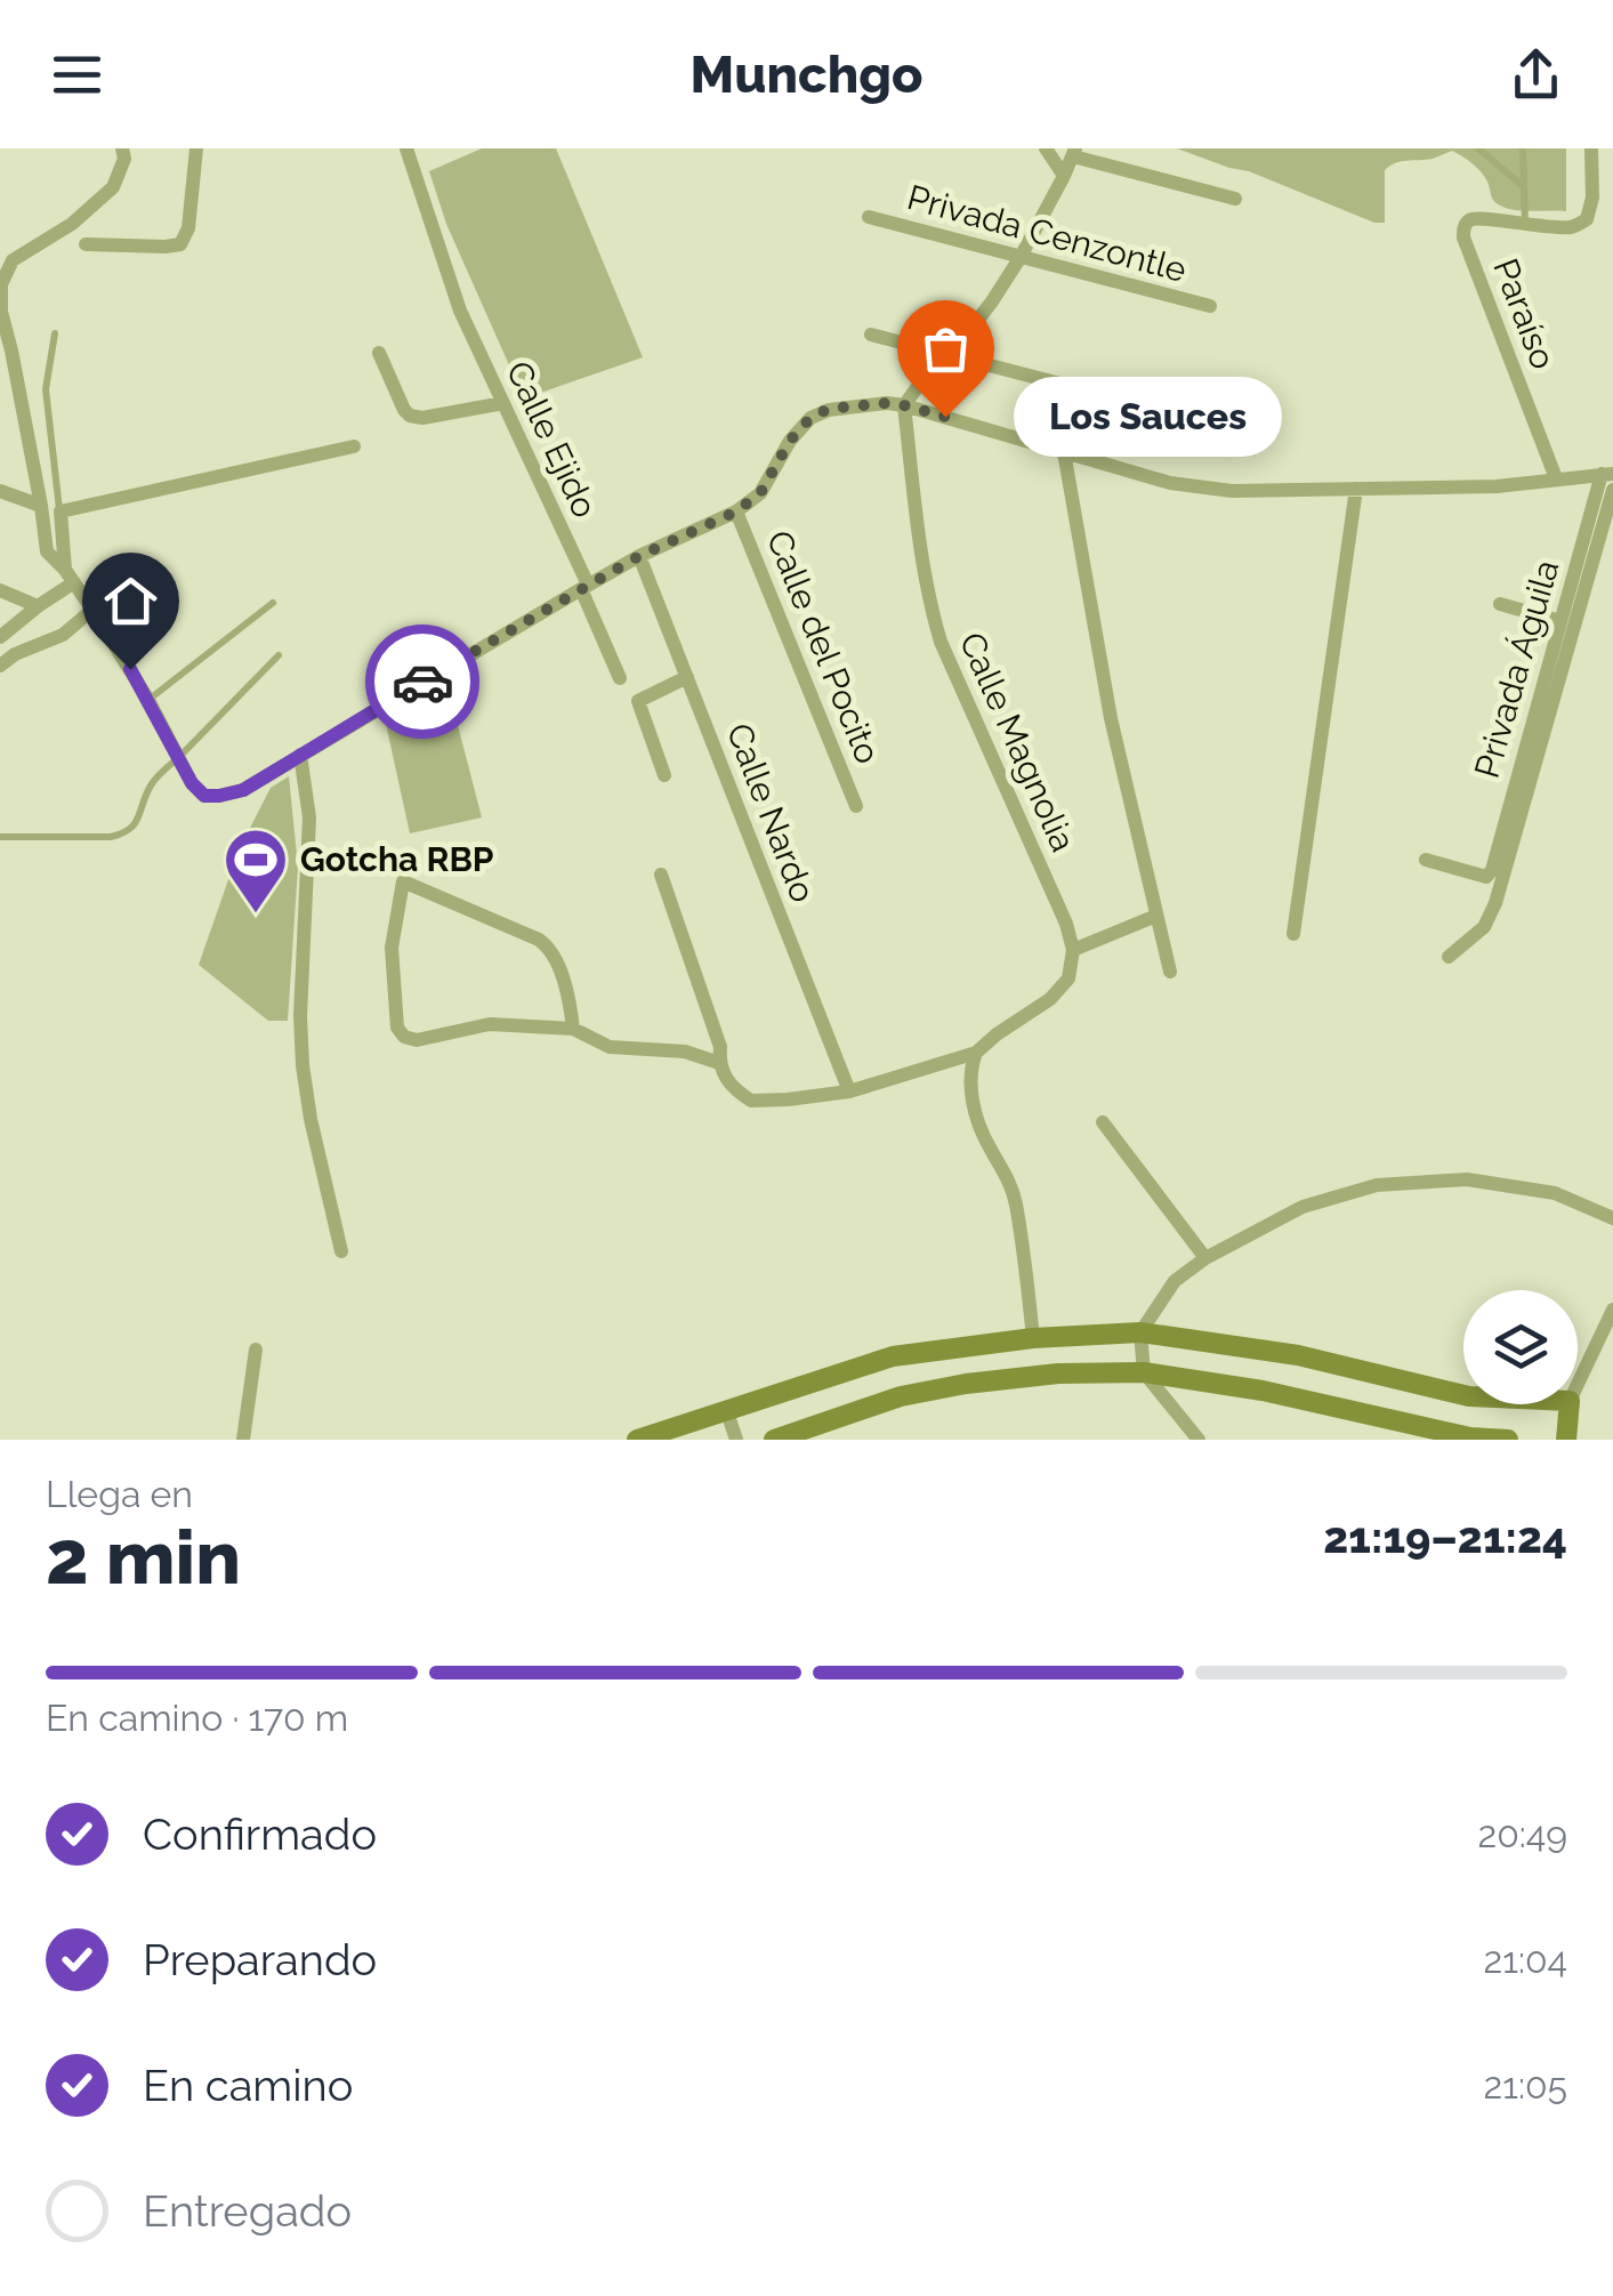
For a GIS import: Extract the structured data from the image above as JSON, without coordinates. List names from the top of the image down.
{
  "streets": {
    "street": [
      "Privada Cenzontle",
      "Paraíso",
      "Calle Ejido",
      "Calle del Pocito",
      "Privada Águila",
      "Calle Magnolia",
      "Calle Nardo"
    ]
  },
  "places": {
    "other": ["Los Sauces"],
    "sports": ["Gotcha RBP"]
  },
  "page": {
    "header": "Munchgo",
    "bubble": "Los Sauces",
    "heading": ["2 min", "Llega en", "21:19–21:24"],
    "bar": "En camino · 170 m",
    "list": [
      ["Confirmado", "20:49"],
      ["Preparando", "21:04"],
      ["En camino", "21:05"],
      "Entregado"
    ]
  }
}
